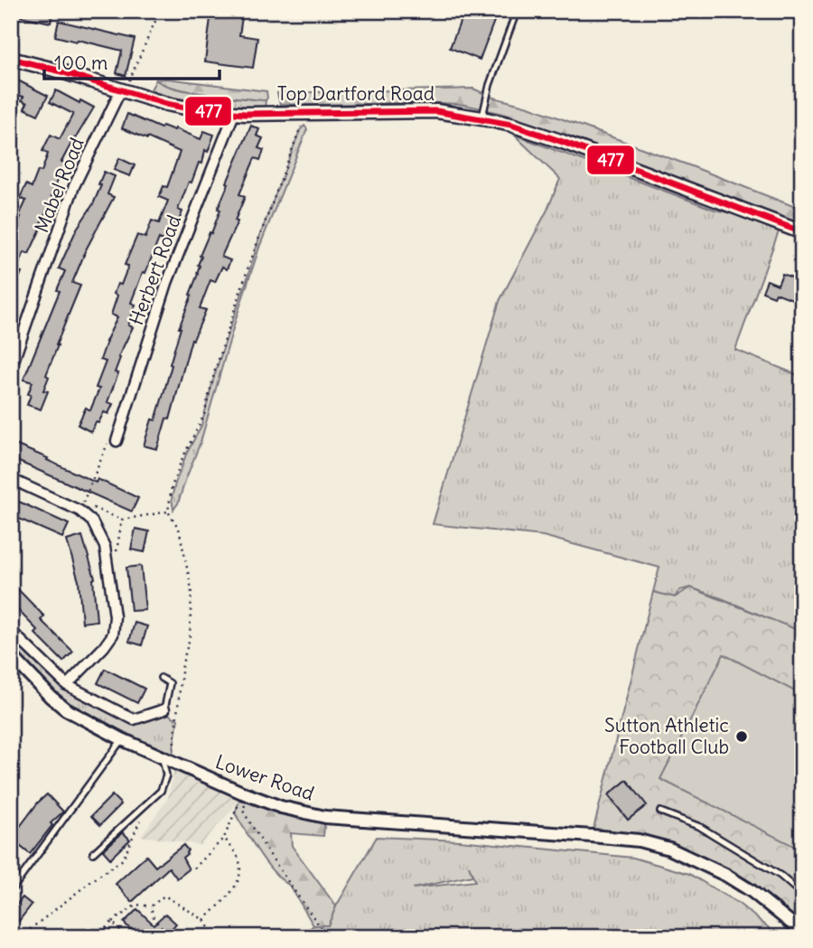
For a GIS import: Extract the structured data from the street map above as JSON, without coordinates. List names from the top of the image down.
{
  "streets": {
    "main road": ["Top Dartford Road"],
    "street": ["Mabel Road", "Herbert Road", "Lower Road"]
  },
  "crossings": [
    ["Top Dartford Road", "Mabel Road"],
    ["Top Dartford Road", "Herbert Road"]
  ],
  "places": ["Sutton Athletic Football Club"],
  "lines": ["transit line 477"],
  "scale_bar": "100 m"
}
